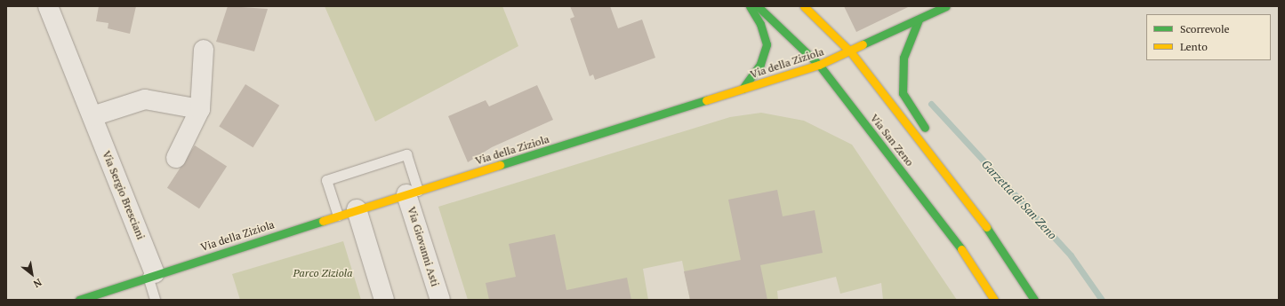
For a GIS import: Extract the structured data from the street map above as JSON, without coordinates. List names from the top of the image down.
{
  "streets": {
    "street": [
      "Via della Ziziola",
      "Via San Zeno",
      "Via Sergio Bresciani",
      "Via Giovanni Asti"
    ]
  },
  "crossings": [
    ["Via della Ziziola", "Via San Zeno"],
    ["Via della Ziziola", "Via Sergio Bresciani"],
    ["Via della Ziziola", "Via Giovanni Asti"]
  ],
  "water": ["Garzetta di San Zeno"],
  "parks": ["Parco Ziziola"],
  "legend": ["Scorrevole", "Lento"],
  "north": "bottom right"
}
